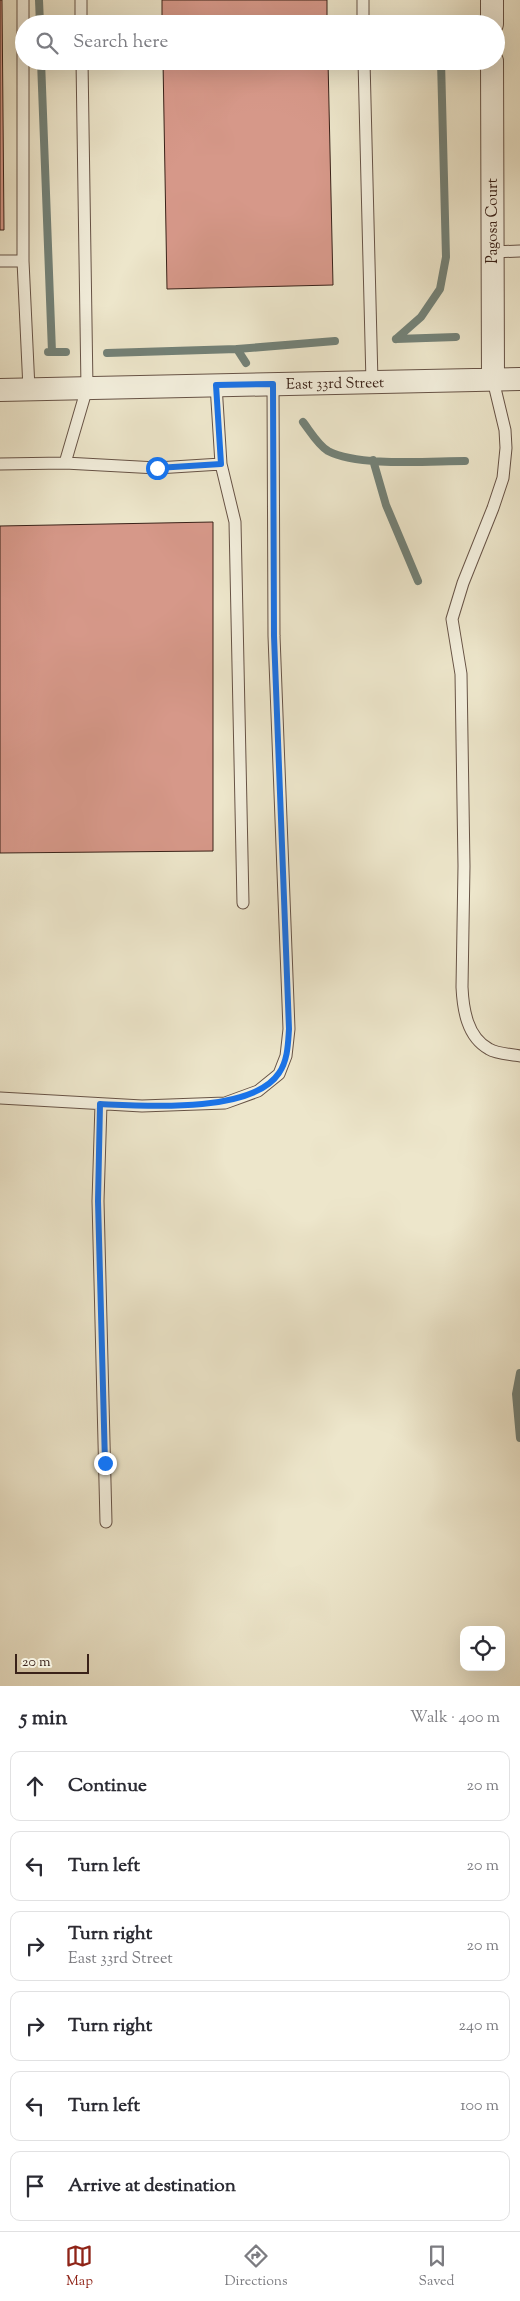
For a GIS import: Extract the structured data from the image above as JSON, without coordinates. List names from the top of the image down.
{
  "streets": {
    "street": ["Pagosa Court", "East 33rd Street"]
  },
  "crossings": [
    ["Pagosa Court", "East 33rd Street"]
  ],
  "scale_bar": "20 m",
  "page": {
    "search": "Search here",
    "scale": "20 m",
    "heading": ["5 min", "Walk · 400 m"],
    "list": [
      ["Continue", "20 m"],
      ["Turn left", "20 m"],
      ["Turn right", "East 33rd Street", "20 m"],
      ["Turn right", "240 m"],
      ["Turn left", "100 m"],
      "Arrive at destination"
    ],
    "nav": ["Map", "Directions", "Saved"]
  }
}
